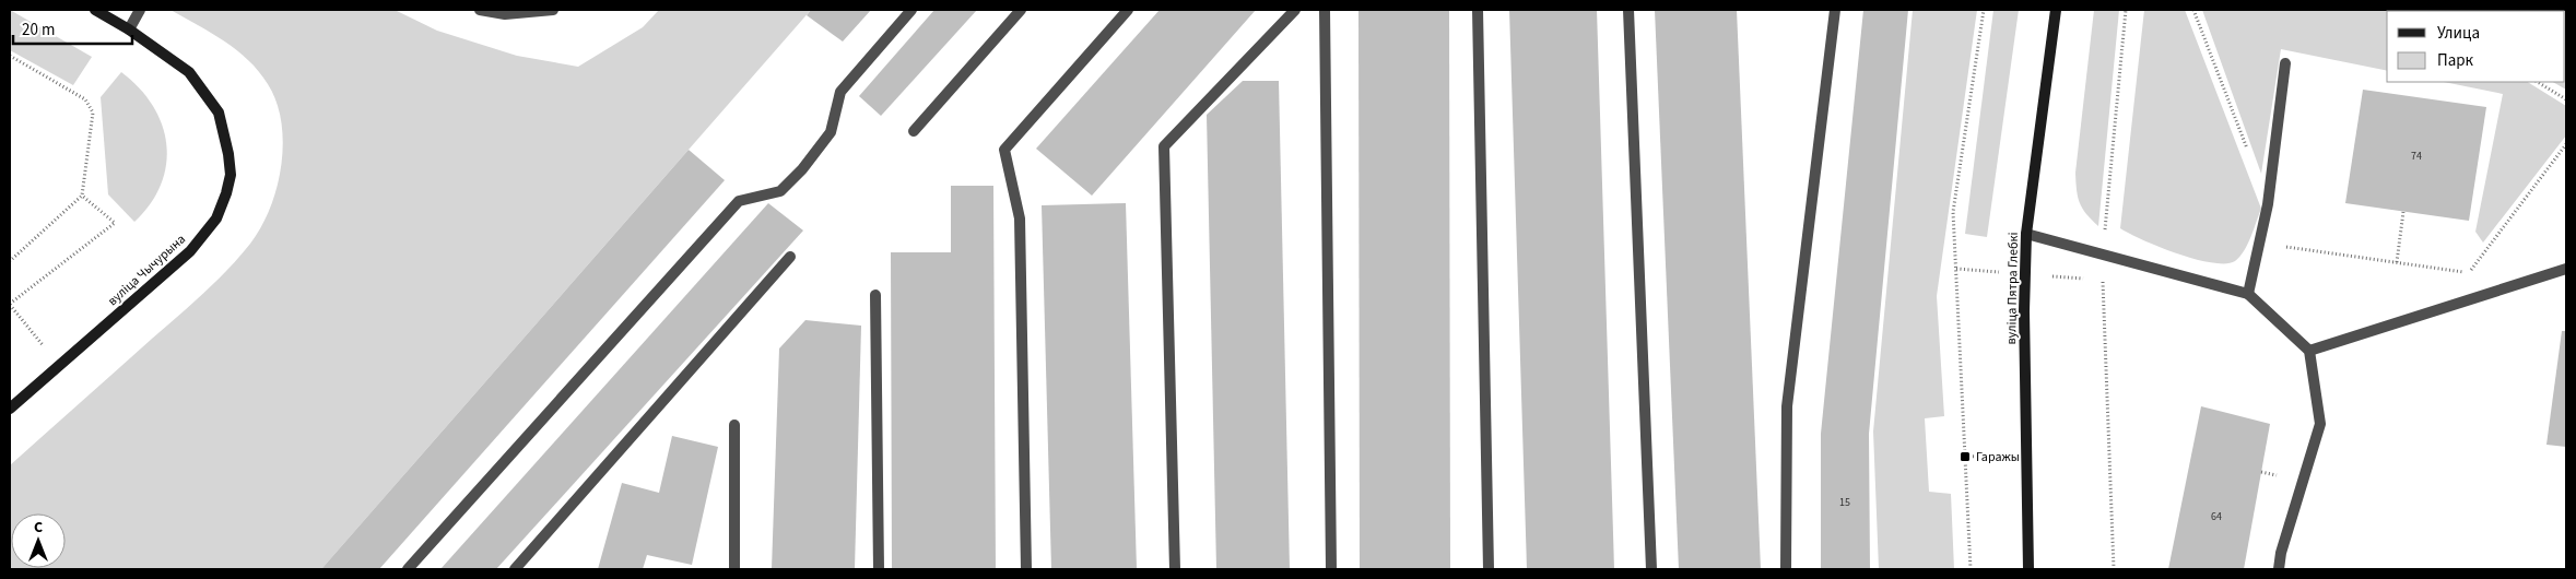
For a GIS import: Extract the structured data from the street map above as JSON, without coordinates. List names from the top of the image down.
{
  "streets": {
    "main road": ["вуліца Чычурына", "вуліца Пятра Глебкі"]
  },
  "places": {
    "transit": ["Гаражы"]
  },
  "house_numbers": ["74", "15", "64"],
  "legend": ["Улица", "Парк"],
  "scale_bar": "20 m",
  "north": "top"
}
